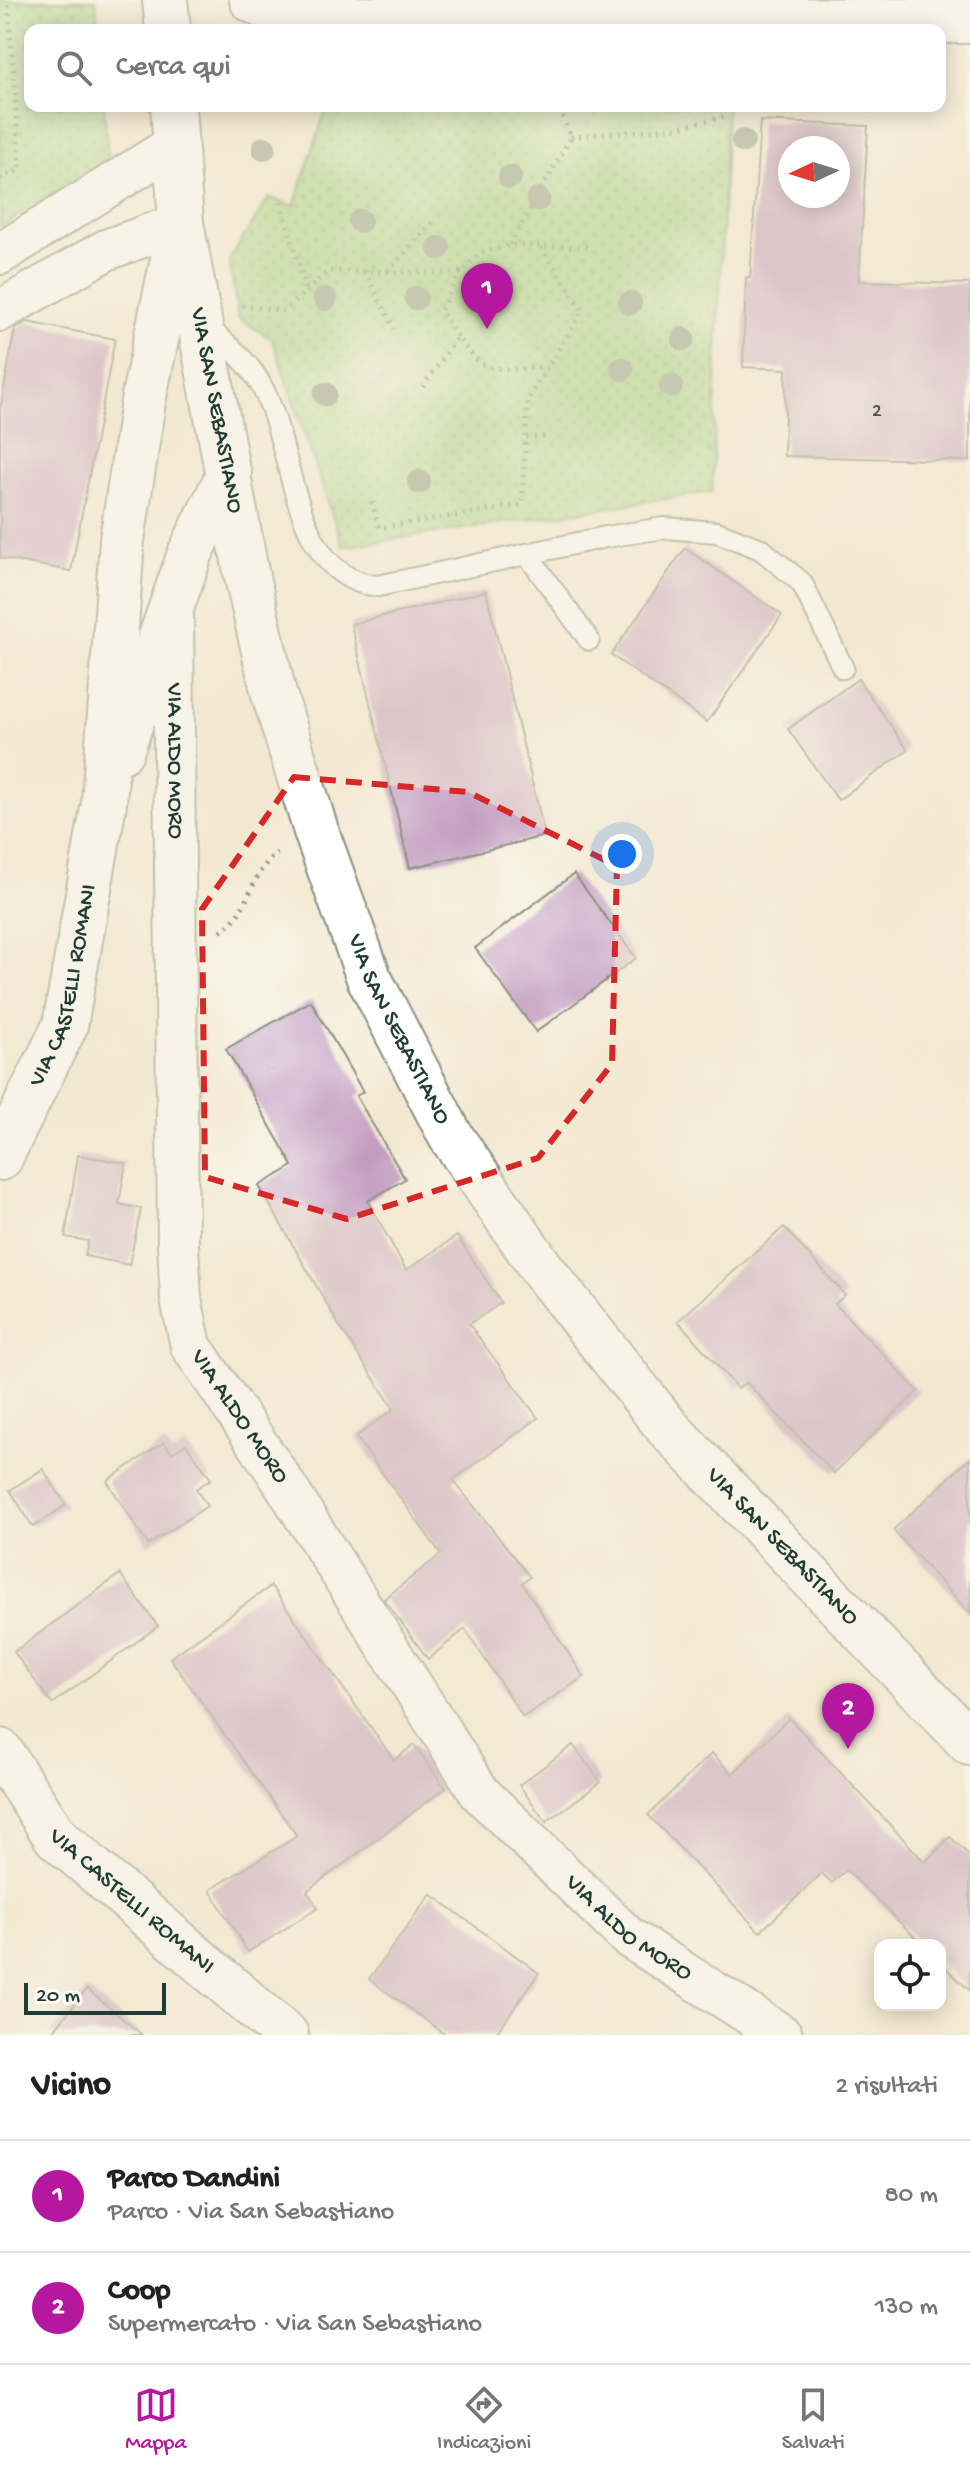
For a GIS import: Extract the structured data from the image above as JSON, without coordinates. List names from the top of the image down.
{
  "streets": {
    "street": ["VIA SAN SEBASTIANO", "VIA ALDO MORO", "VIA CASTELLI ROMANI"]
  },
  "house_numbers": ["2"],
  "scale_bar": "20 m",
  "north": "left",
  "page": {
    "search": "Cerca qui",
    "pins": ["1", "2"],
    "scale": "20 m",
    "heading": ["Vicino", "2 risultati"],
    "list": [
      {
        "mark": "1",
        "name": "Parco Dandini",
        "note": "Parco · Via San Sebastiano",
        "value": "80 m"
      },
      {
        "mark": "2",
        "name": "Coop",
        "note": "Supermercato · Via San Sebastiano",
        "value": "130 m"
      }
    ],
    "nav": ["Mappa", "Indicazioni", "Salvati"]
  }
}
